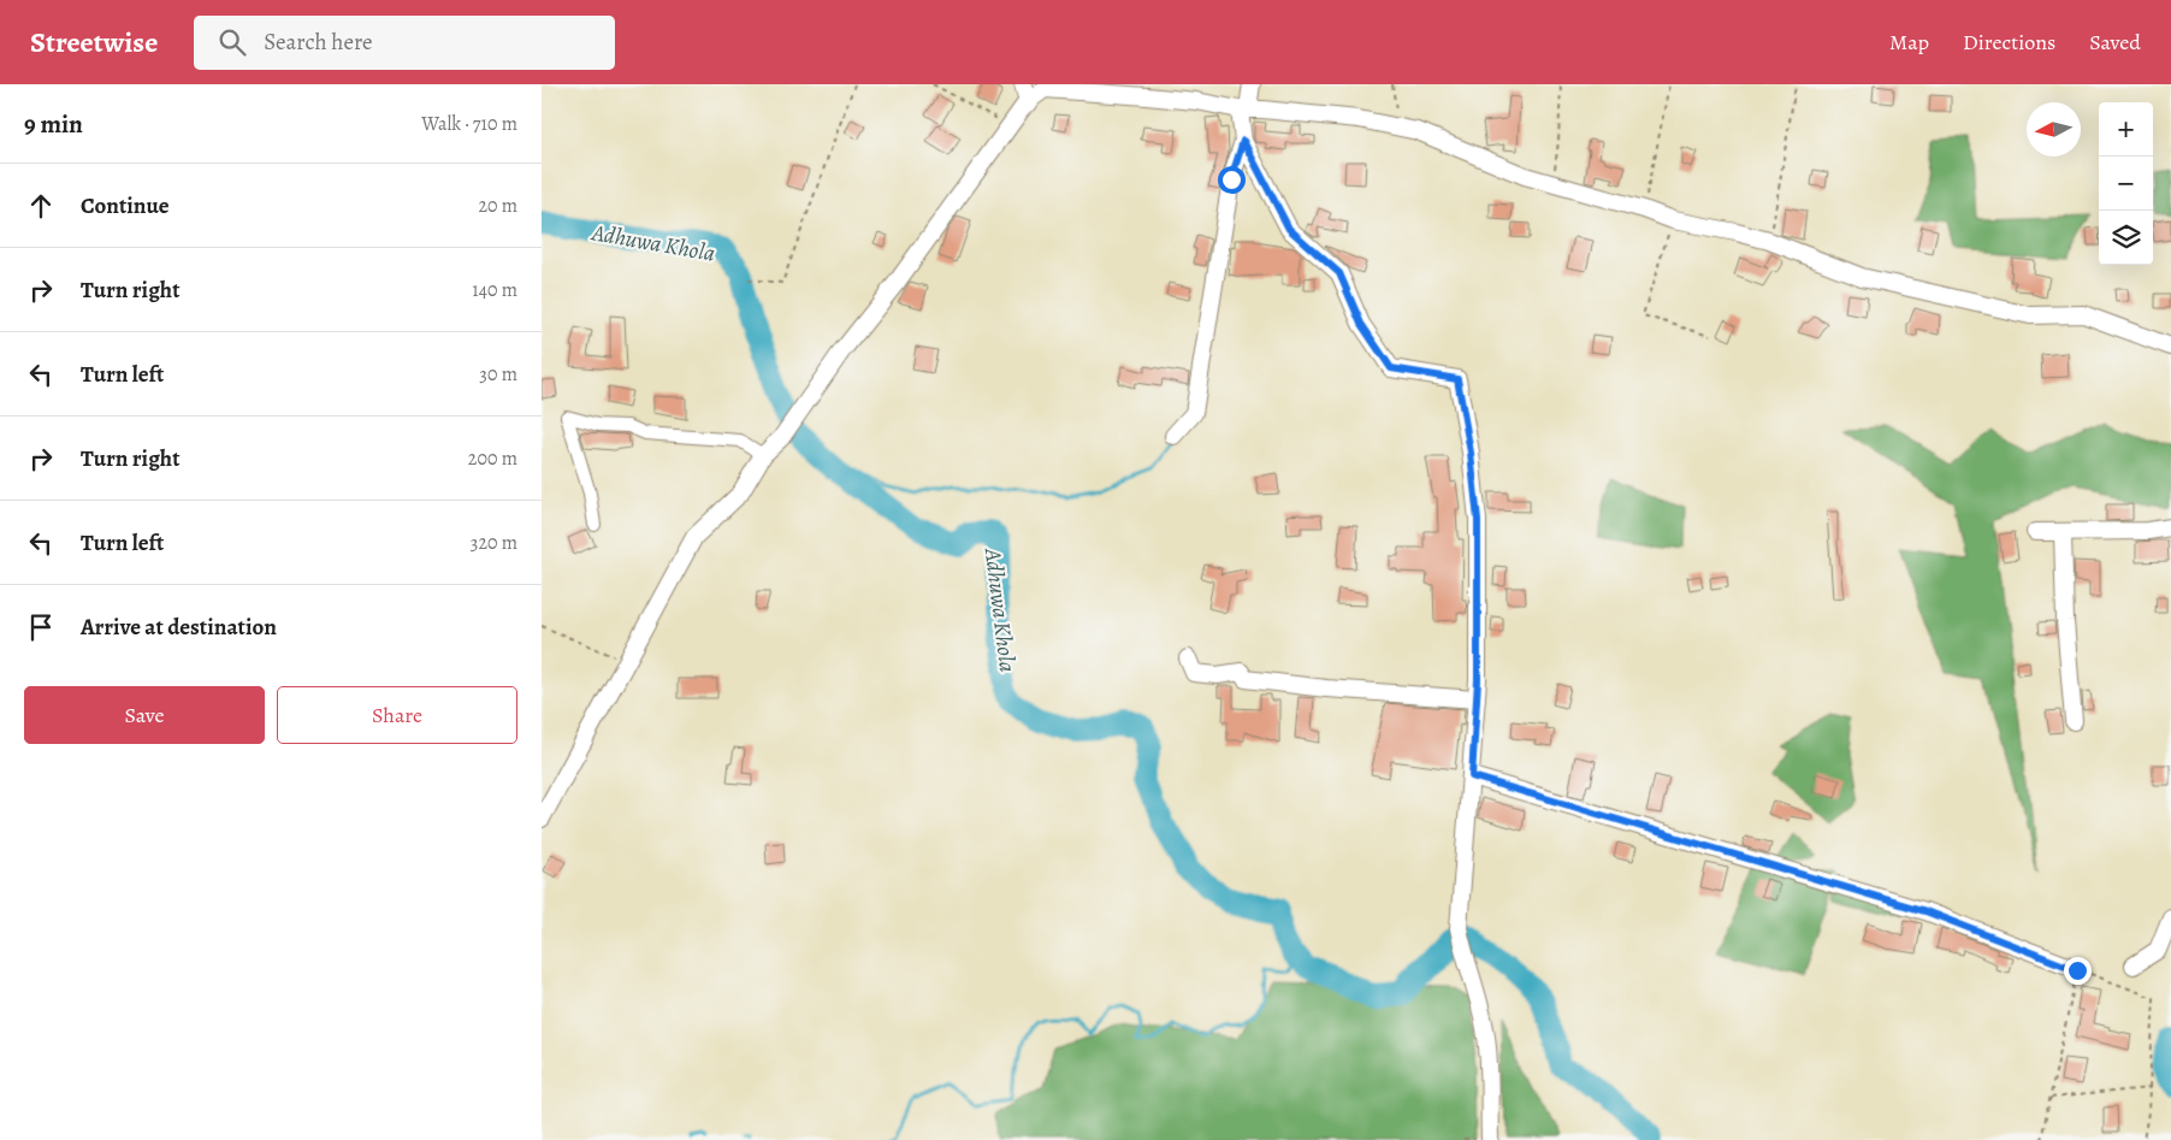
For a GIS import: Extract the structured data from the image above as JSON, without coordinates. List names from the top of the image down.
{
  "water": ["Adhuwa Khola"],
  "north": "left",
  "page": {
    "header": "Streetwise",
    "search": "Search here",
    "nav": ["Map", "Directions", "Saved"],
    "heading": ["9 min", "Walk · 710 m"],
    "map_buttons": ["+", "−"],
    "list": [
      ["Continue", "20 m"],
      ["Turn right", "140 m"],
      ["Turn left", "30 m"],
      ["Turn right", "200 m"],
      ["Turn left", "320 m"],
      "Arrive at destination"
    ],
    "buttons": ["Save", "Share"]
  }
}
